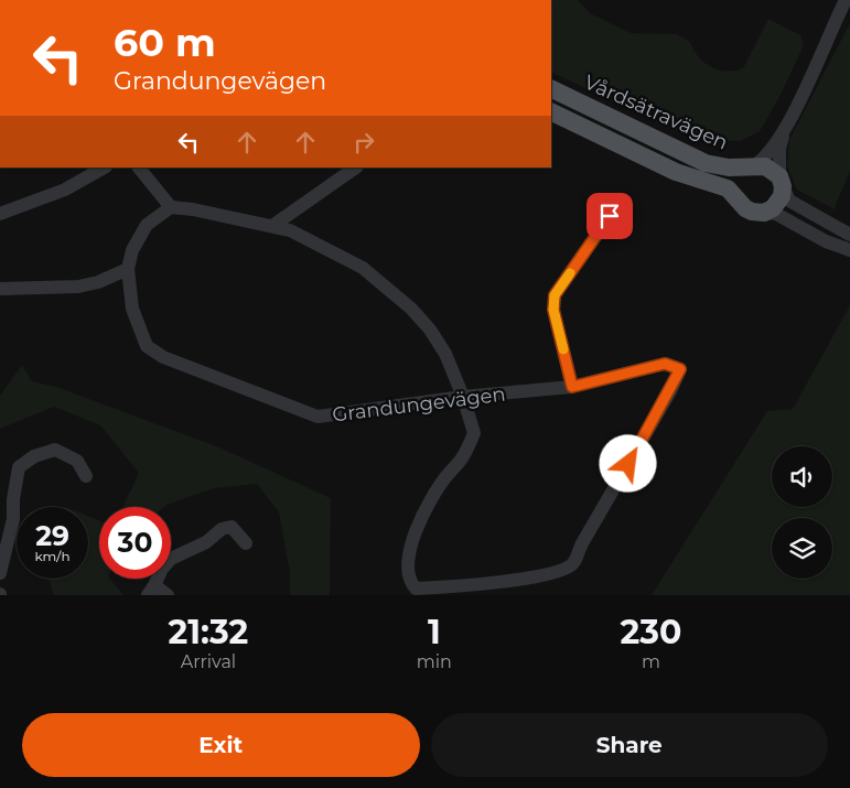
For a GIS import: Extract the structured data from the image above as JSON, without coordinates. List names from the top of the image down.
{
  "streets": {
    "main road": ["Vårdsätravägen"],
    "street": ["Grandungevägen"]
  },
  "page": {
    "turn": ["60 m", "Grandungevägen"],
    "speed": "29 km/h",
    "limit": "30",
    "eta": [
      "21:32",
      "Arrival",
      "1",
      "min",
      "230",
      "m"
    ],
    "buttons": ["Exit", "Share"]
  }
}
